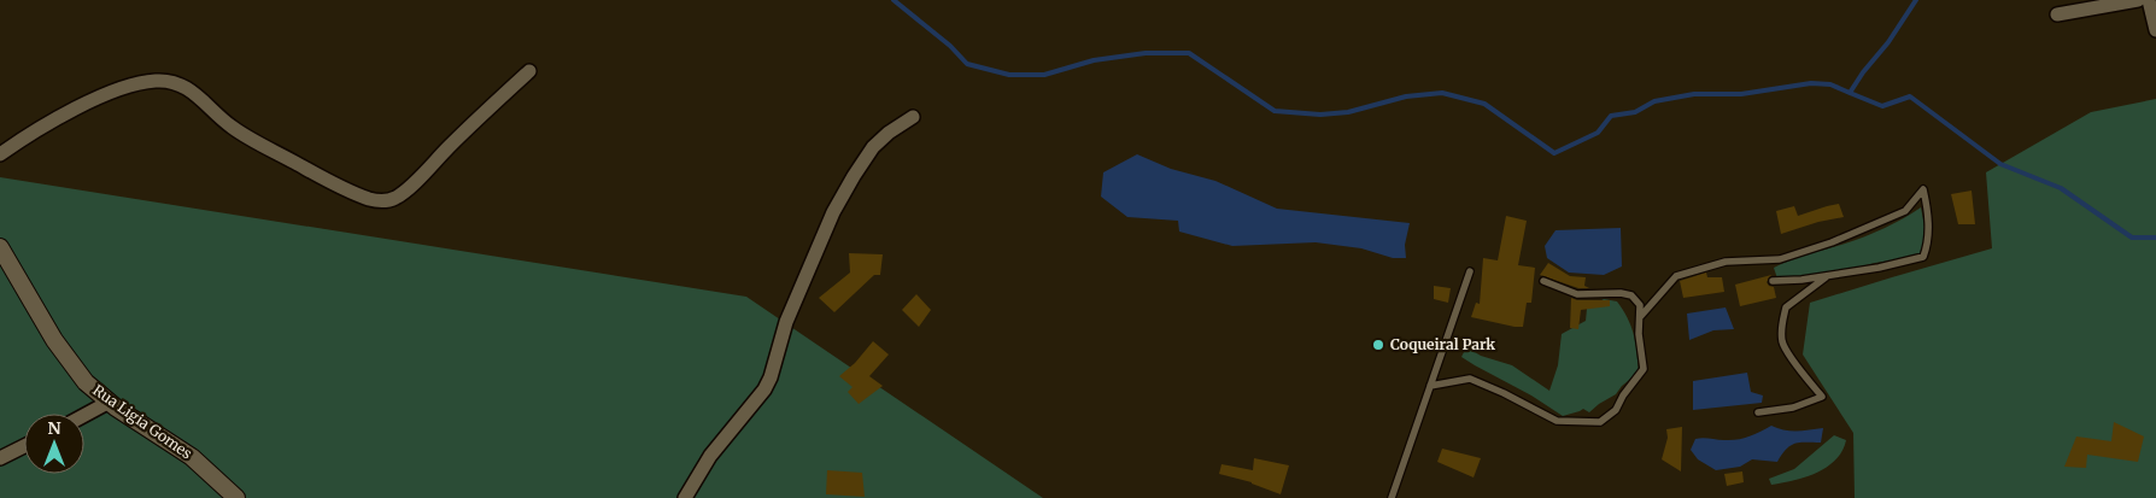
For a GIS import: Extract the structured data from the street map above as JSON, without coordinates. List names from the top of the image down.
{
  "streets": {
    "street": ["Rua Ligia Gomes"]
  },
  "places": ["Coqueiral Park"],
  "north": "top"
}
